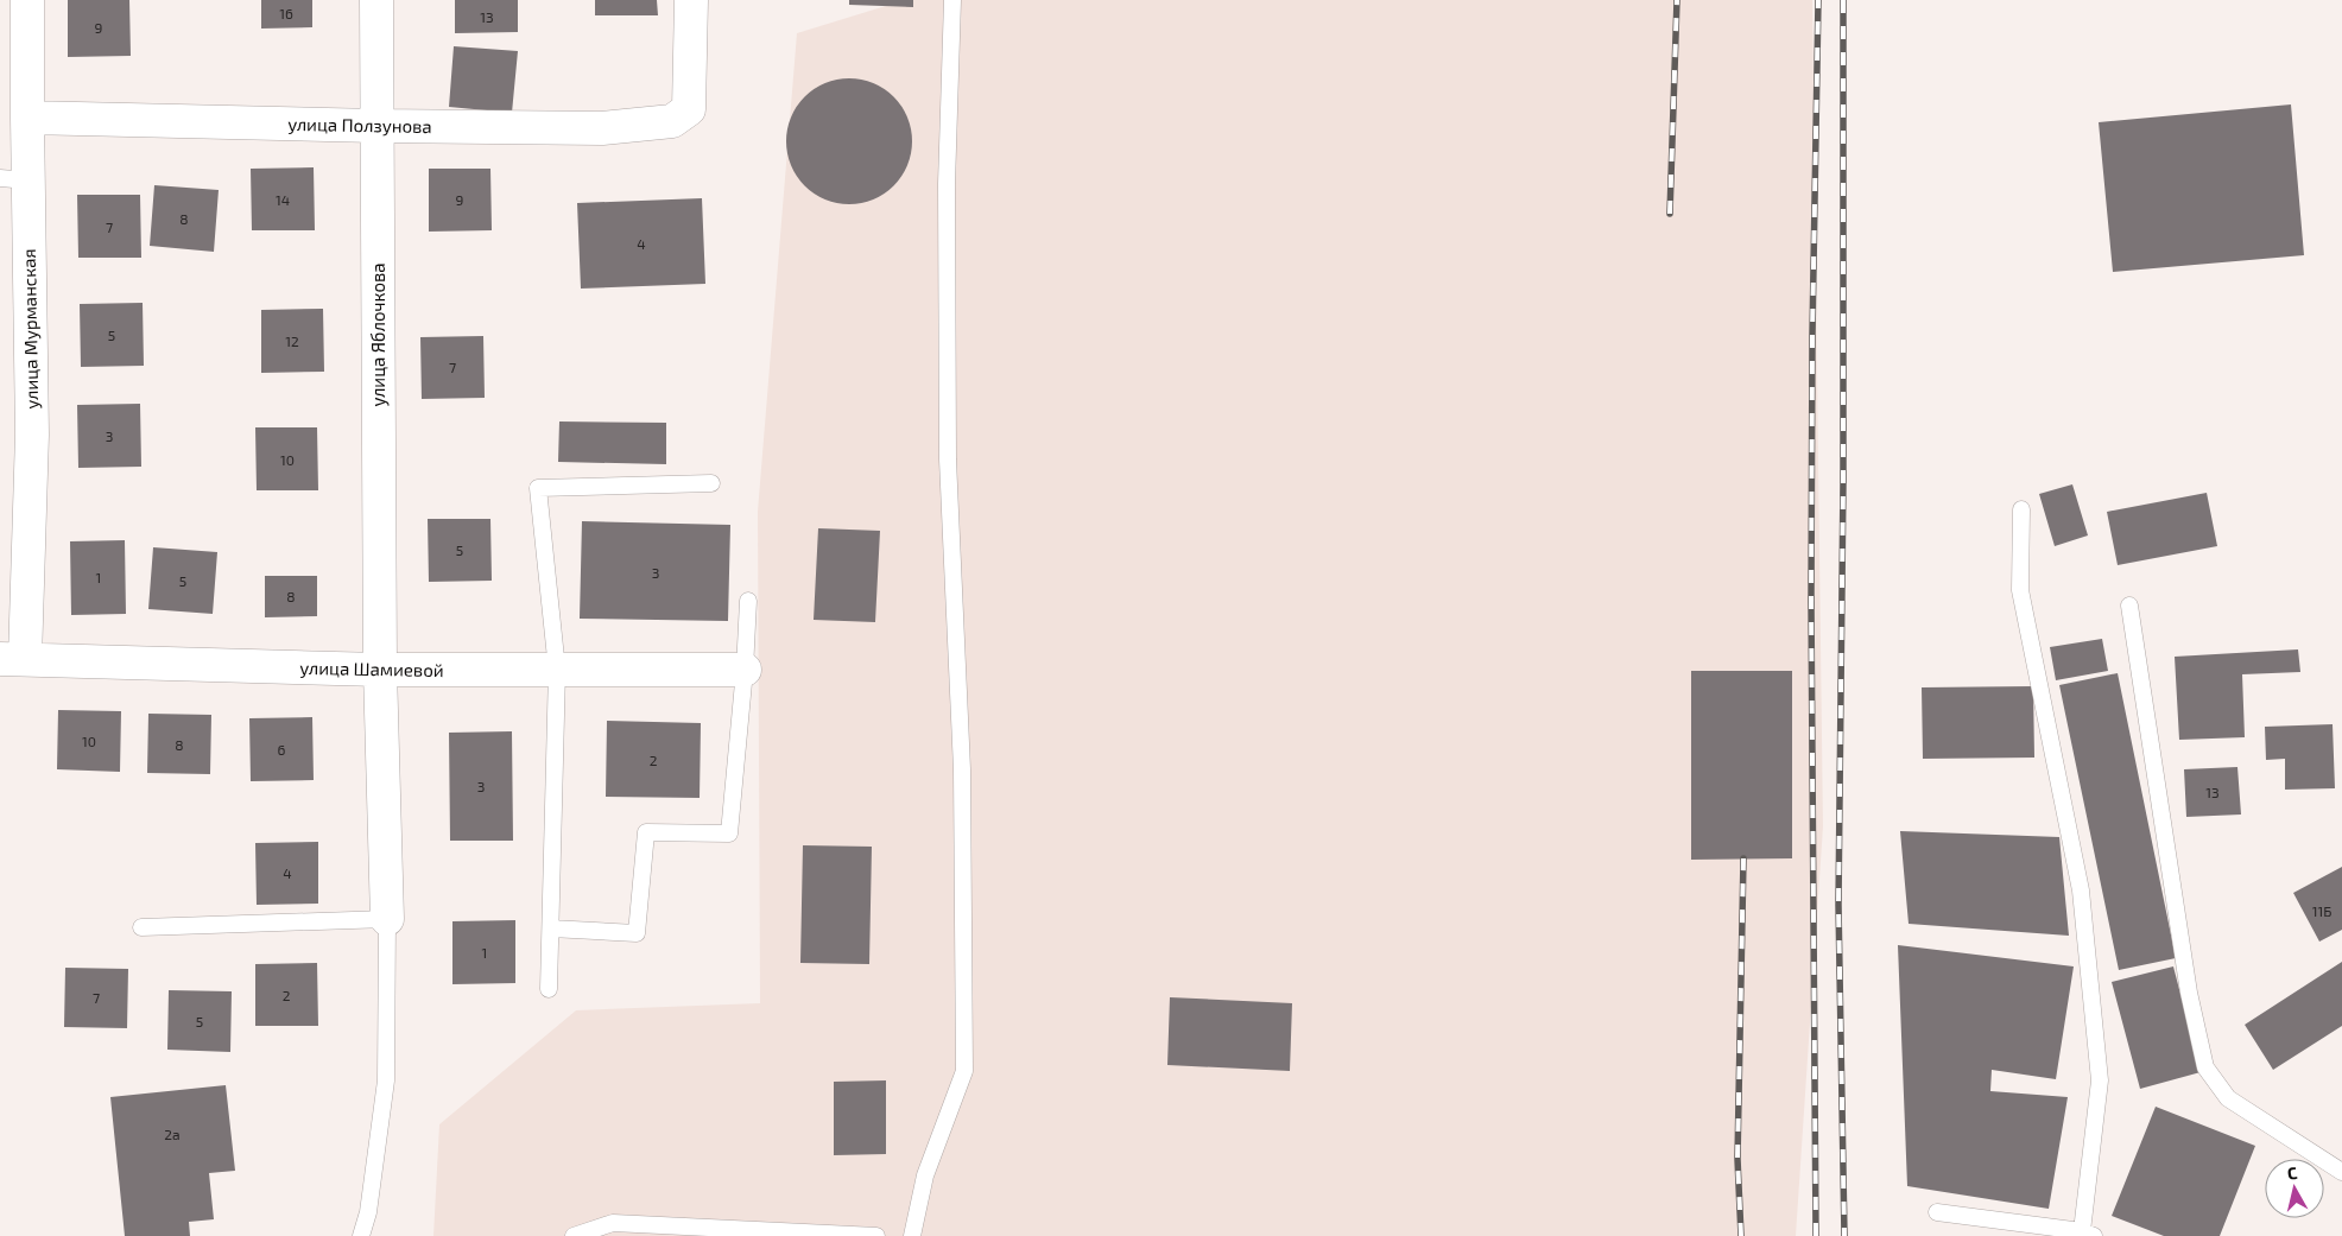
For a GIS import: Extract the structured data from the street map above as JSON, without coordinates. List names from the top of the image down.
{
  "streets": {
    "street": [
      "улица Ползунова",
      "улица Мурманская",
      "улица Яблочкова",
      "улица Шамиевой"
    ]
  },
  "crossings": [
    ["улица Ползунова", "улица Мурманская"],
    ["улица Ползунова", "улица Яблочкова"],
    ["улица Мурманская", "улица Шамиевой"],
    ["улица Яблочкова", "улица Шамиевой"]
  ],
  "house_numbers": [
    "16",
    "13",
    "9",
    "14",
    "9",
    "8",
    "7",
    "4",
    "5",
    "12",
    "7",
    "3",
    "10",
    "5",
    "3",
    "1",
    "5",
    "8",
    "10",
    "8",
    "6",
    "2",
    "3",
    "13",
    "4",
    "11Б",
    "1",
    "2",
    "7",
    "5",
    "2а"
  ],
  "north": "top"
}
